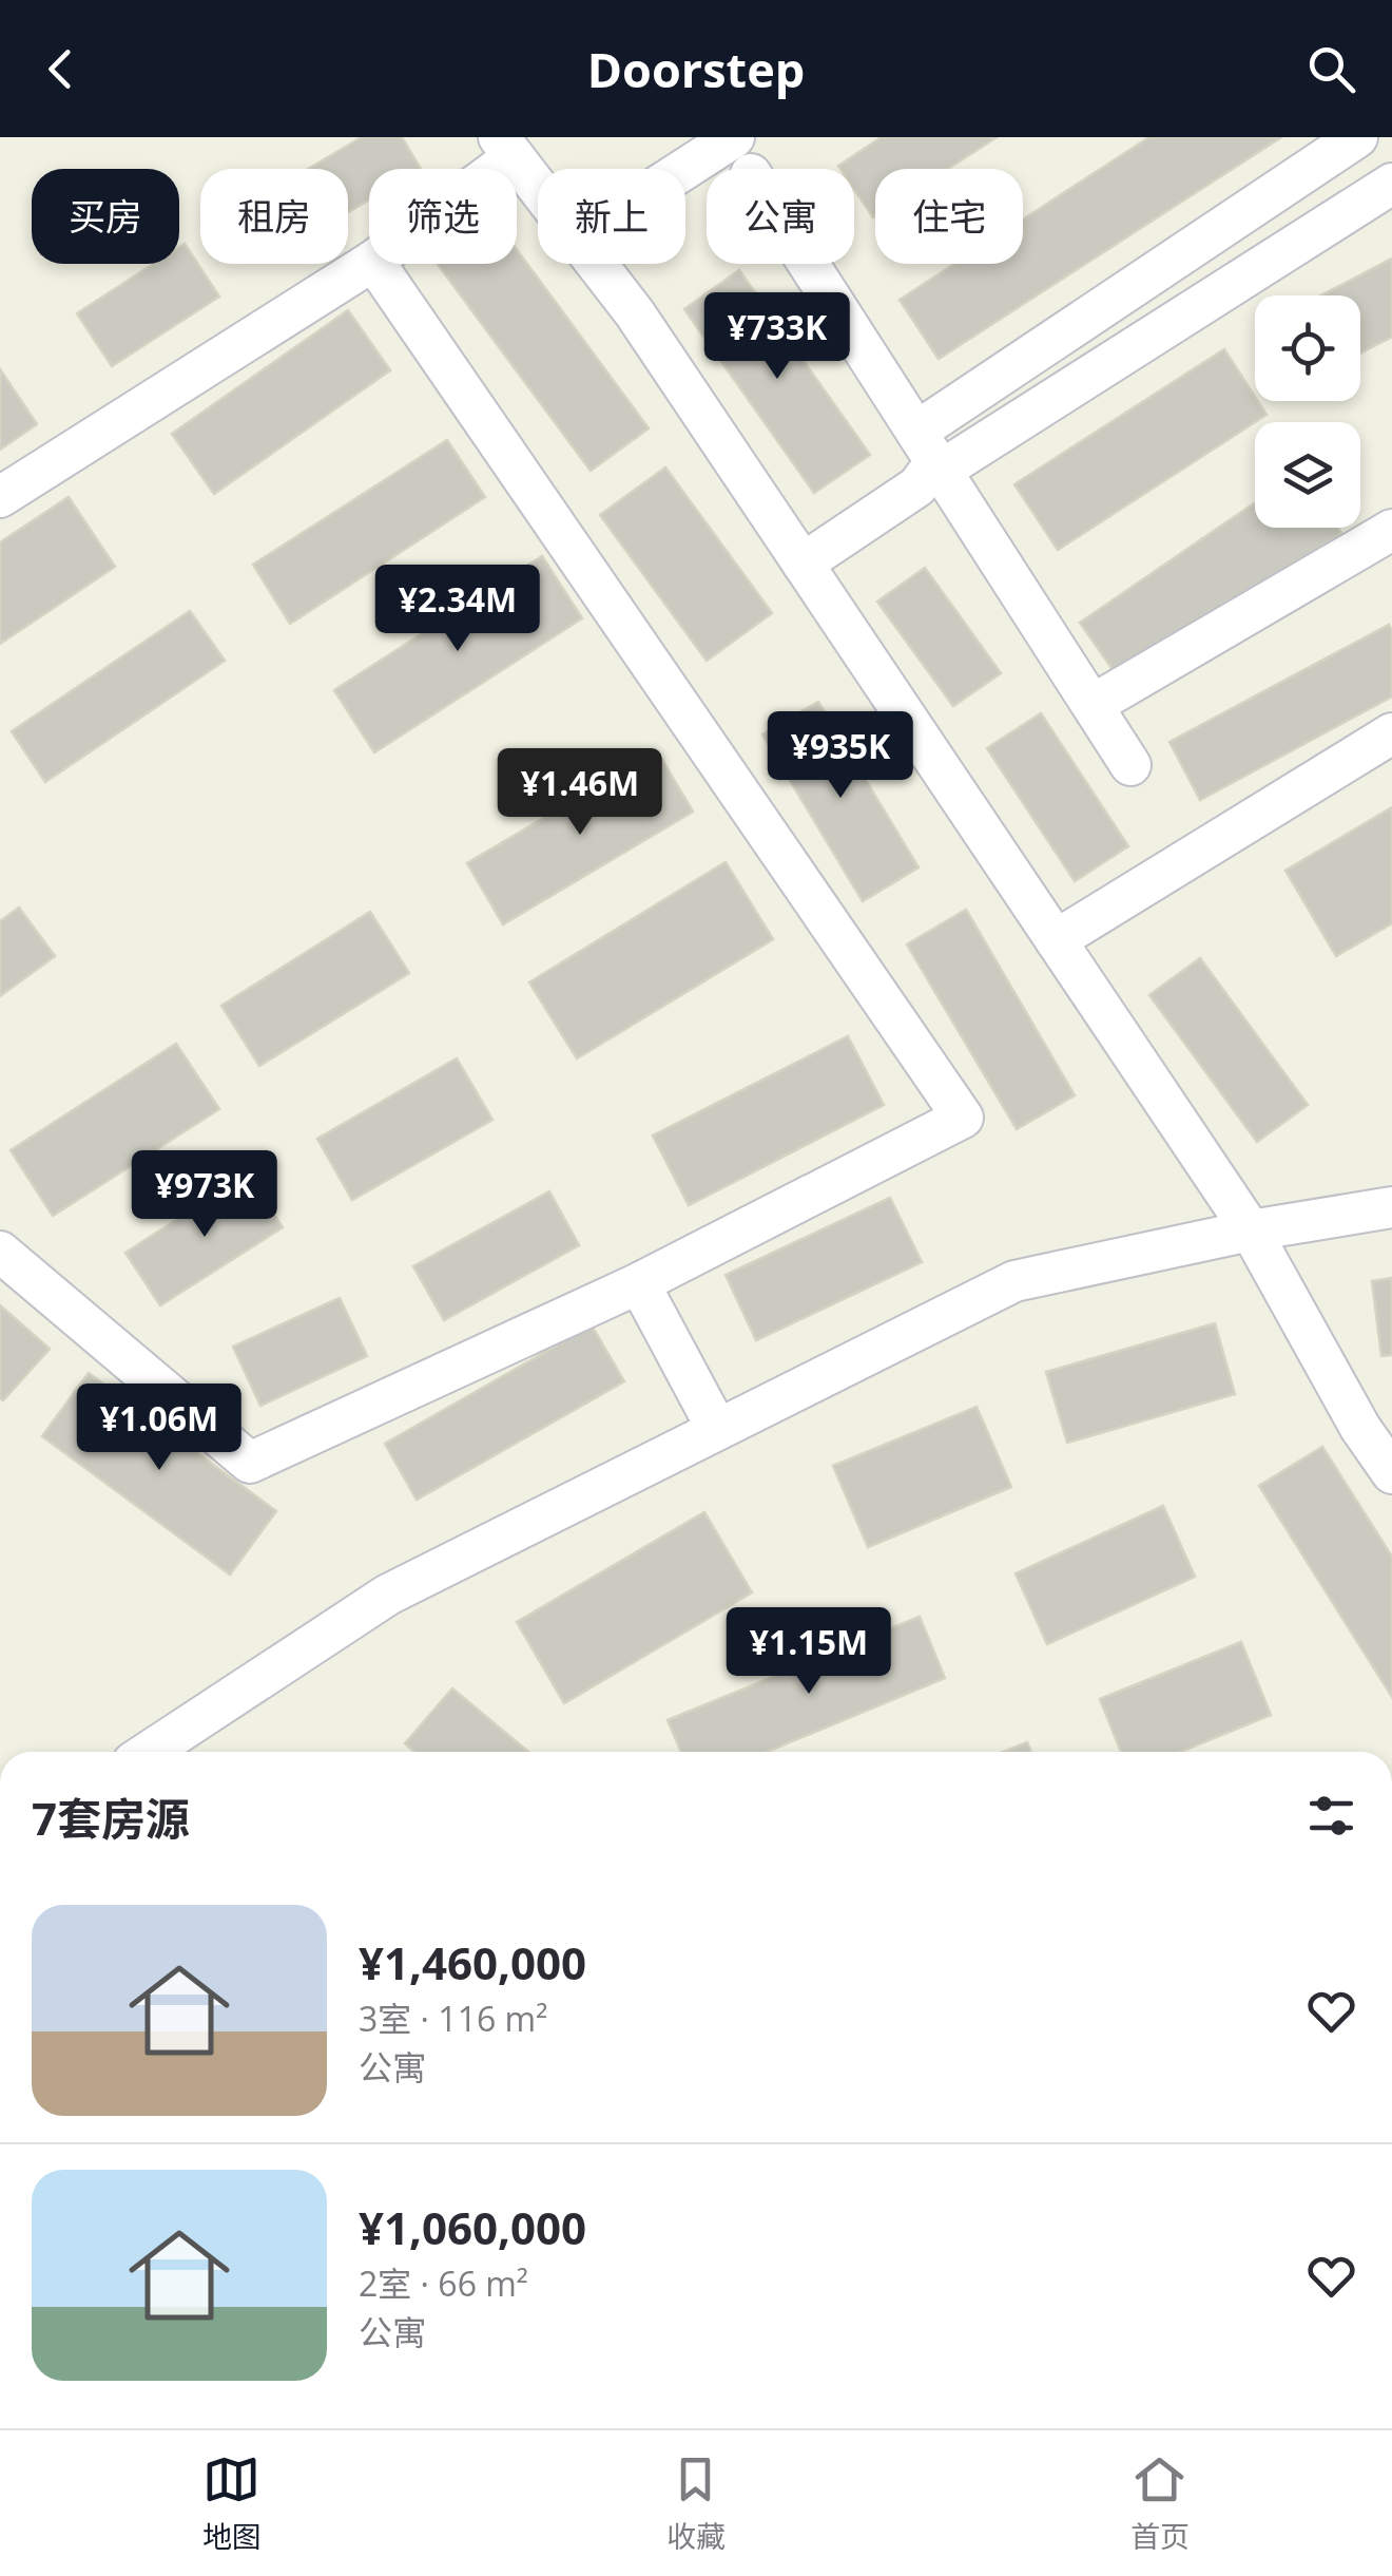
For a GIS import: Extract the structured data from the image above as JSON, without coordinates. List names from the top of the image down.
{
  "page": {
    "header": "Doorstep",
    "chip": [
      "买房",
      "租房",
      "筛选",
      "新上",
      "公寓",
      "住宅"
    ],
    "price": [
      "¥733K",
      "¥2.34M",
      "¥935K",
      "¥1.46M",
      "¥973K",
      "¥1.06M",
      "¥1.15M"
    ],
    "heading": "7套房源",
    "list": [
      {
        "name": "¥1,460,000",
        "note": "3室 · 116 m² · 公寓"
      },
      {
        "name": "¥1,060,000",
        "note": "2室 · 66 m² · 公寓"
      }
    ],
    "tabs": ["地图", "收藏", "首页"]
  }
}
